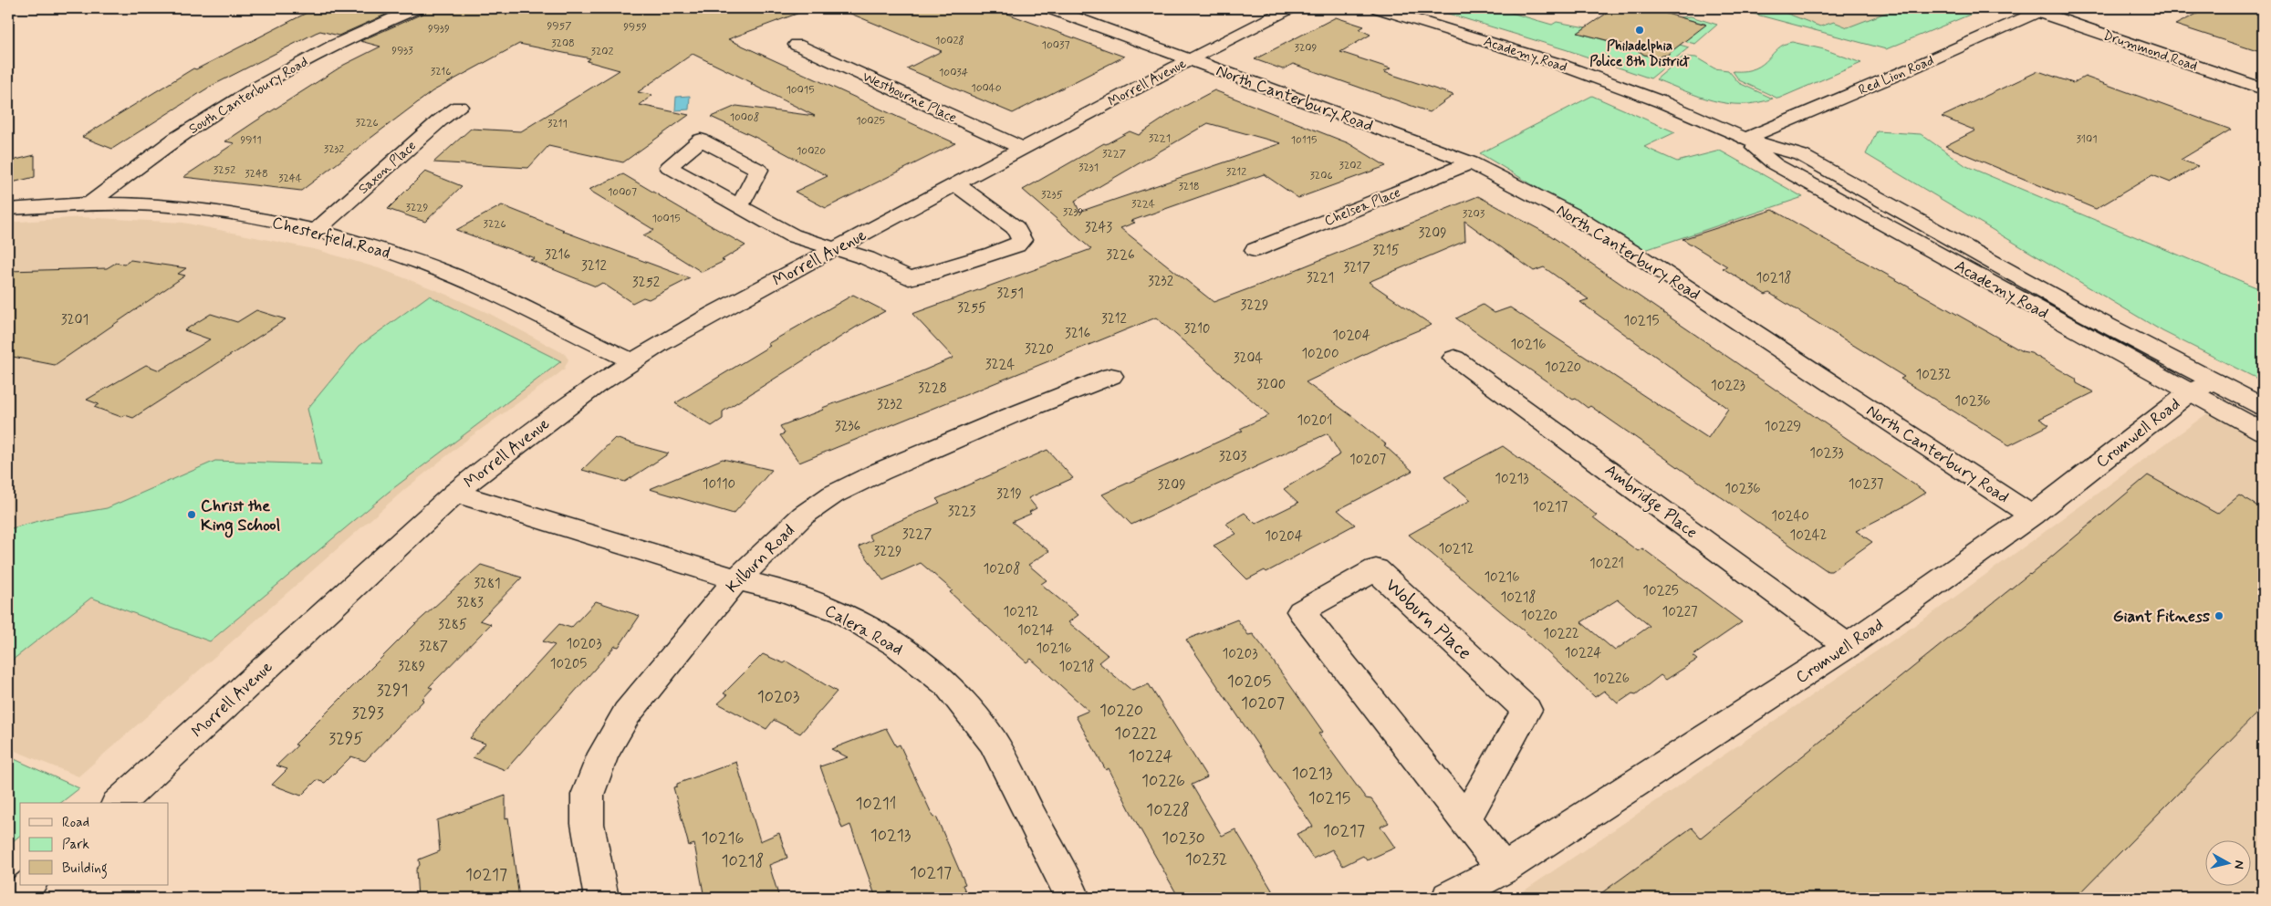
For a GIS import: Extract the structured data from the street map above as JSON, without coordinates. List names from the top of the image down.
{
  "streets": {
    "street": [
      "Drummond Road",
      "Academy Road",
      "Red Lion Road",
      "Morrell Avenue",
      "South Canterbury Road",
      "Westbourne Place",
      "North Canterbury Road",
      "Saxon Place",
      "Chelsea Place",
      "Chesterfield Road",
      "Cromwell Road",
      "Ambridge Place",
      "Kilburn Road",
      "Woburn Place",
      "Calera Road"
    ]
  },
  "crossings": [
    ["Drummond Road", "Red Lion Road"],
    ["Academy Road", "Red Lion Road"],
    ["Academy Road", "Cromwell Road"],
    ["Morrell Avenue", "Westbourne Place"],
    ["Morrell Avenue", "North Canterbury Road"],
    ["Morrell Avenue", "Chesterfield Road"],
    ["Morrell Avenue", "Calera Road"],
    ["South Canterbury Road", "Chesterfield Road"],
    ["North Canterbury Road", "Chelsea Place"],
    ["North Canterbury Road", "Cromwell Road"],
    ["Saxon Place", "Chesterfield Road"],
    ["Cromwell Road", "Ambridge Place"],
    ["Cromwell Road", "Woburn Place"],
    ["Kilburn Road", "Calera Road"]
  ],
  "places": ["Philadelphia Police 8th District", "Christ the King School", "Giant Fitness"],
  "house_numbers": [
    "9957",
    "9959",
    "9939",
    "10028",
    "3208",
    "10037",
    "3209",
    "9933",
    "3202",
    "3216",
    "10034",
    "10040",
    "10015",
    "10008",
    "10025",
    "3226",
    "3211",
    "3221",
    "3101",
    "9911",
    "10115",
    "3232",
    "10020",
    "3227",
    "3202",
    "3231",
    "3252",
    "3212",
    "3248",
    "3206",
    "3244",
    "3218",
    "10007",
    "3235",
    "3224",
    "3229",
    "3239",
    "3203",
    "10015",
    "3226",
    "3243",
    "3209",
    "3215",
    "3216",
    "3226",
    "3212",
    "3217",
    "3221",
    "10218",
    "3232",
    "3252",
    "3251",
    "3229",
    "3255",
    "3212",
    "3201",
    "10215",
    "3210",
    "3216",
    "10204",
    "10216",
    "3220",
    "10200",
    "3204",
    "3224",
    "10220",
    "10232",
    "3200",
    "10223",
    "3228",
    "10236",
    "3232",
    "10201",
    "3236",
    "10229",
    "10233",
    "3203",
    "10207",
    "10213",
    "10110",
    "10237",
    "3209",
    "10236",
    "3219",
    "10217",
    "3223",
    "10240",
    "3227",
    "10242",
    "10204",
    "10212",
    "3229",
    "10221",
    "10208",
    "10216",
    "3281",
    "10225",
    "10218",
    "3283",
    "10212",
    "10227",
    "10220",
    "3285",
    "10214",
    "10222",
    "10203",
    "3287",
    "10216",
    "10224",
    "10203",
    "10205",
    "3289",
    "10218",
    "10226",
    "10205",
    "3291",
    "10203",
    "10207",
    "10220",
    "3293",
    "10222",
    "3295",
    "10224",
    "10213",
    "10226",
    "10215",
    "10211",
    "10228",
    "10217",
    "10213",
    "10216",
    "10230",
    "10232",
    "10218",
    "10217",
    "10217"
  ],
  "legend": ["Road", "Park", "Building"],
  "north": "right"
}
